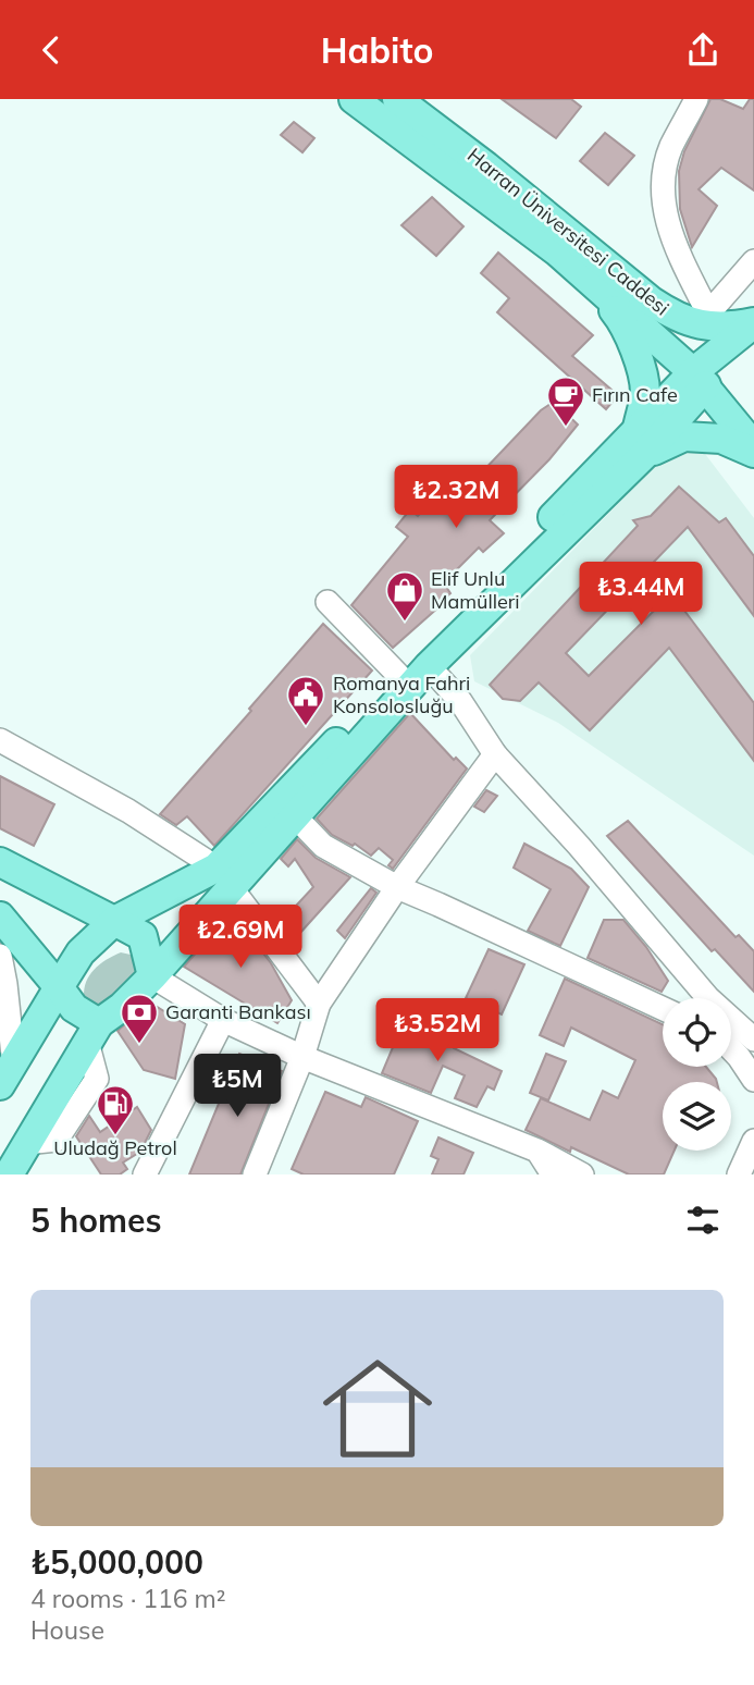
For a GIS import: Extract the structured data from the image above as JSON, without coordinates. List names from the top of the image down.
{
  "streets": {
    "main road": ["Harran Üniversitesi Caddesi"]
  },
  "places": {
    "cafe": ["Fırın Cafe"],
    "shop": ["Elif Unlu Mamülleri"],
    "public building": ["Romanya Fahri Konsolosluğu"],
    "bank": ["Garanti Bankası"],
    "fuel station": ["Uludağ Petrol"]
  },
  "page": {
    "header": "Habito",
    "price": [
      "₺2.32M",
      "₺3.44M",
      "₺2.69M",
      "₺3.52M",
      "₺5M"
    ],
    "heading": "5 homes",
    "list": [
      {
        "name": "₺5,000,000",
        "note": "4 rooms · 116 m² · House"
      }
    ]
  }
}
